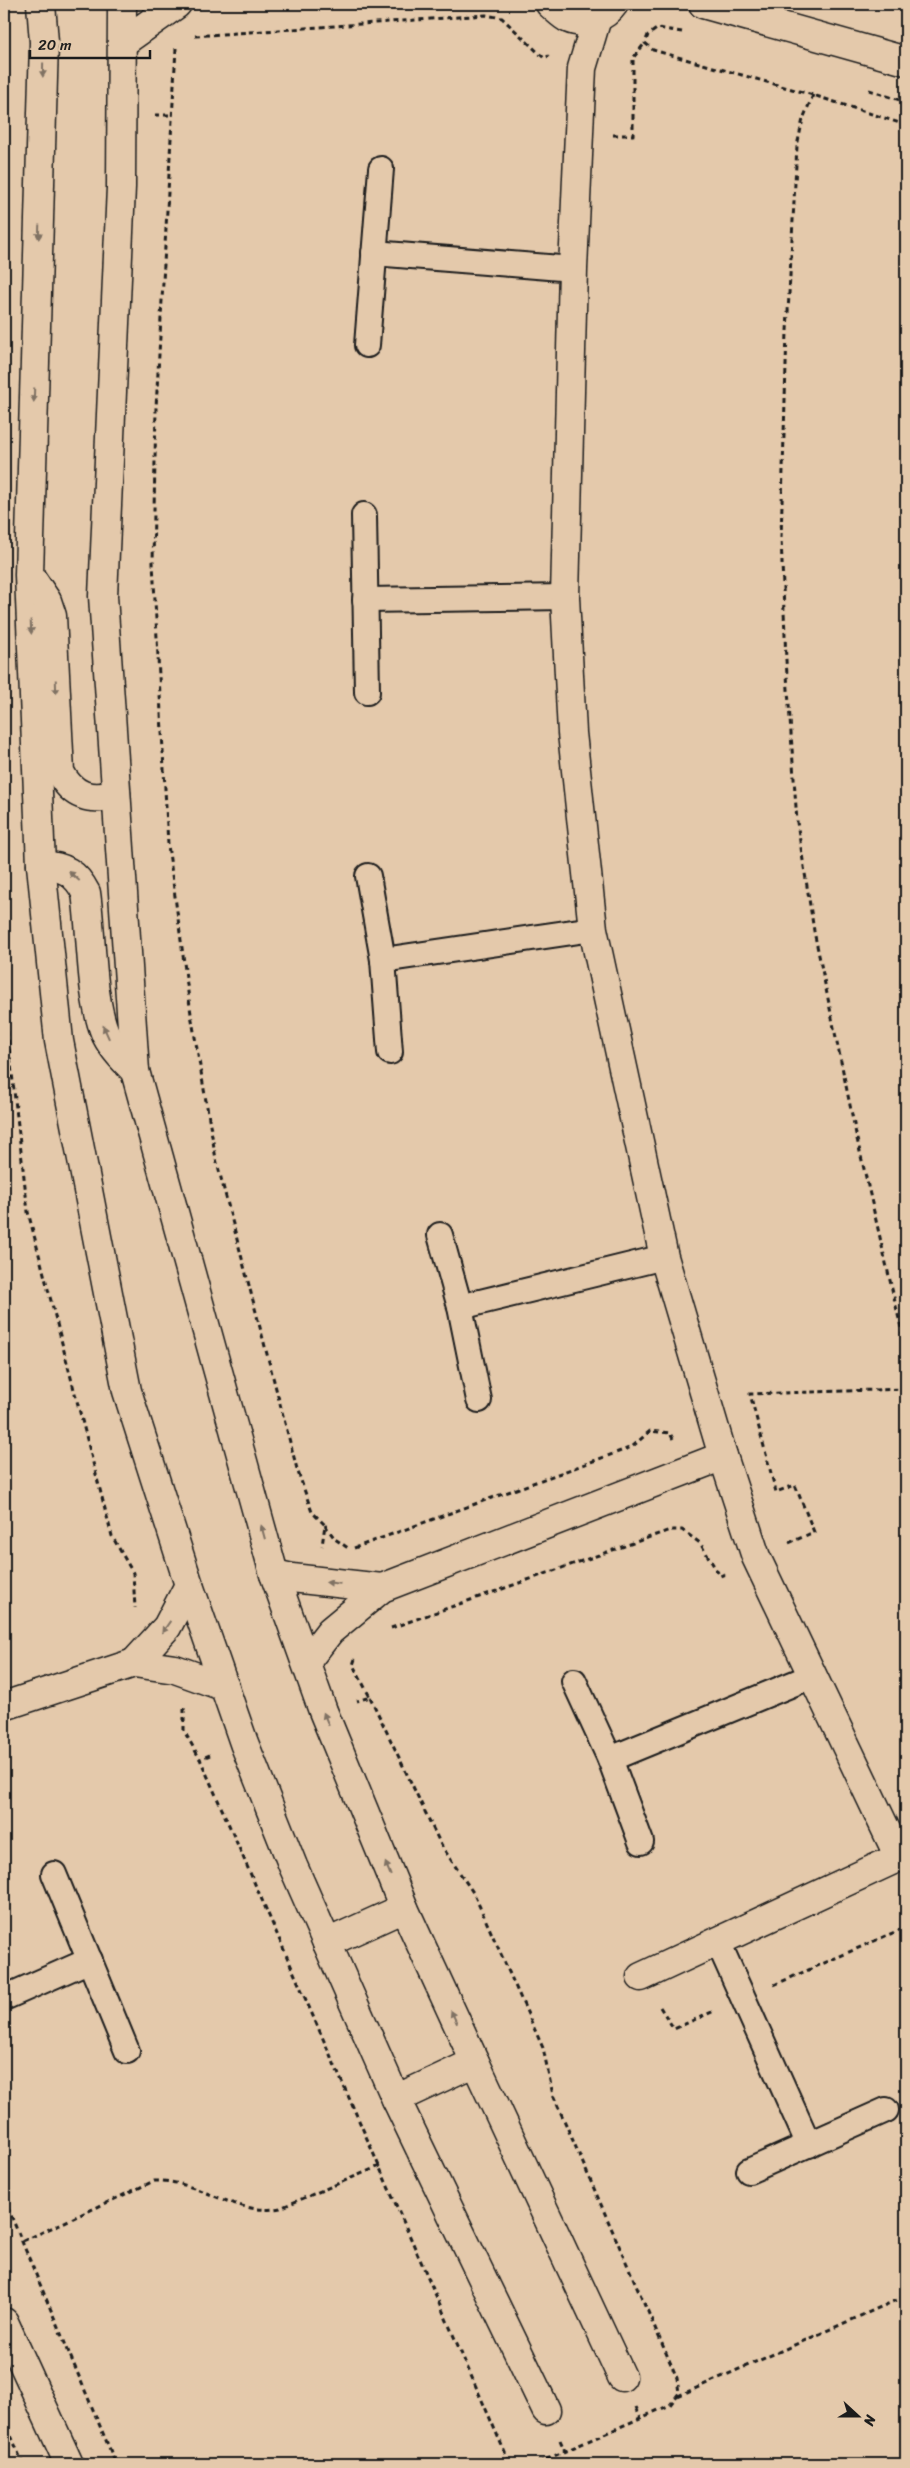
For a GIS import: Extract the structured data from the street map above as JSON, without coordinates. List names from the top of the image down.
{
  "scale_bar": "20 m",
  "north": "right"
}
